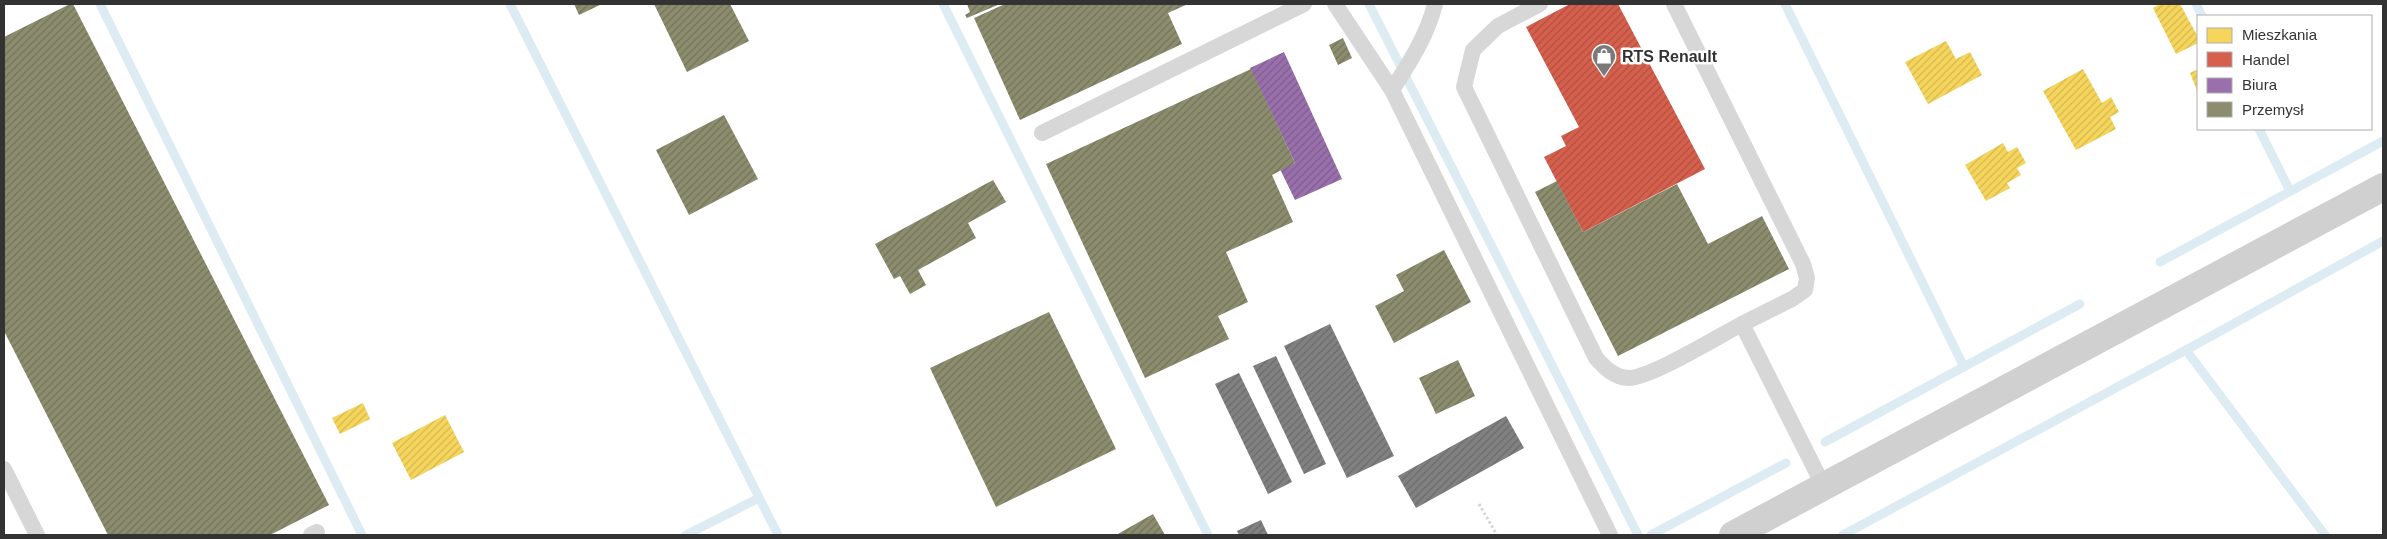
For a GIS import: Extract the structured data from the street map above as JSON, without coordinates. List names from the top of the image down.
{
  "places": {
    "shop": ["RTS Renault"]
  },
  "legend": [
    "Mieszkania",
    "Handel",
    "Biura",
    "Przemysł"
  ]
}
